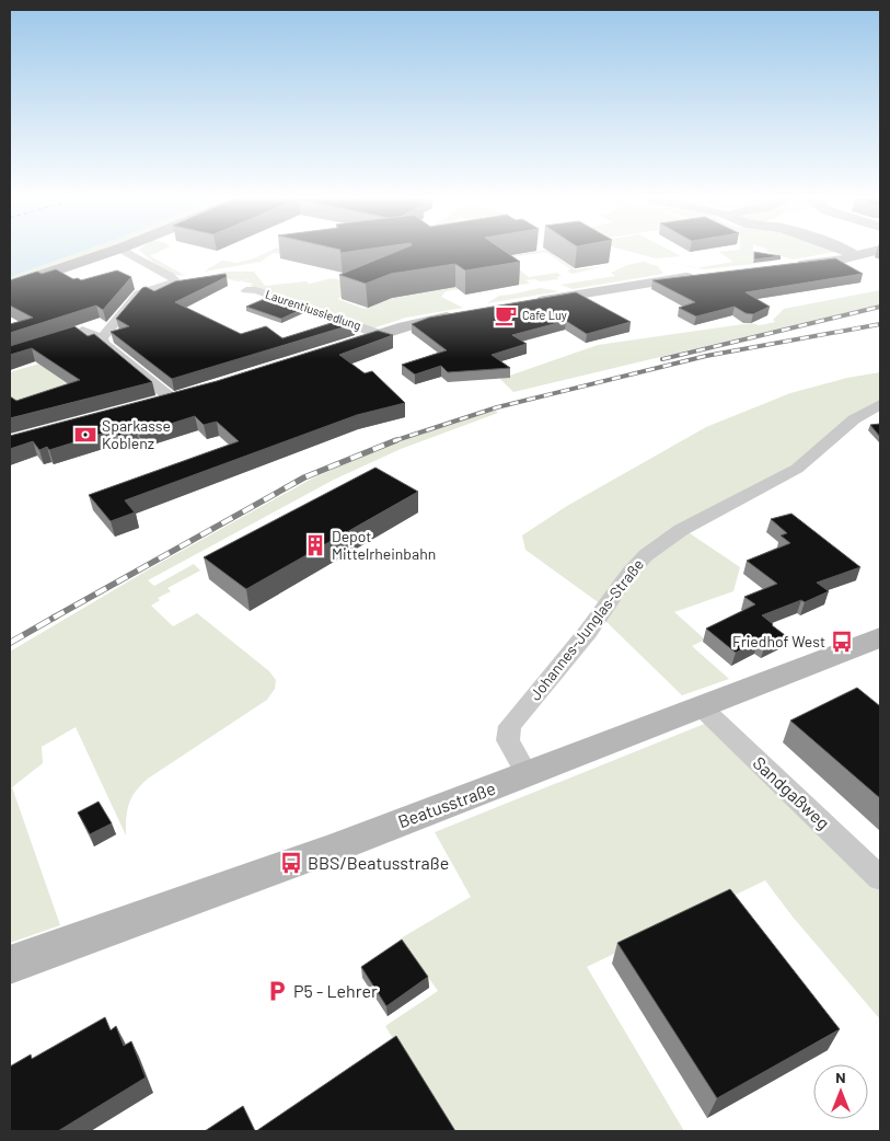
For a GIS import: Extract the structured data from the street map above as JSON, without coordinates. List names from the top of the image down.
{
  "streets": {
    "street": [
      "Laurentiussiedlung",
      "Johannes-Junglas-Straße",
      "Sandgaßweg",
      "Beatusstraße"
    ]
  },
  "crossings": [
    ["Johannes-Junglas-Straße", "Beatusstraße"],
    ["Sandgaßweg", "Beatusstraße"]
  ],
  "places": {
    "cafe": ["Cafe Luy"],
    "bank": ["Sparkasse Koblenz"],
    "building": ["Depot Mittelrheinbahn"],
    "bus stop": ["Friedhof West", "BBS/Beatusstraße"],
    "parking": ["P5 - Lehrer"]
  },
  "north": "top"
}
